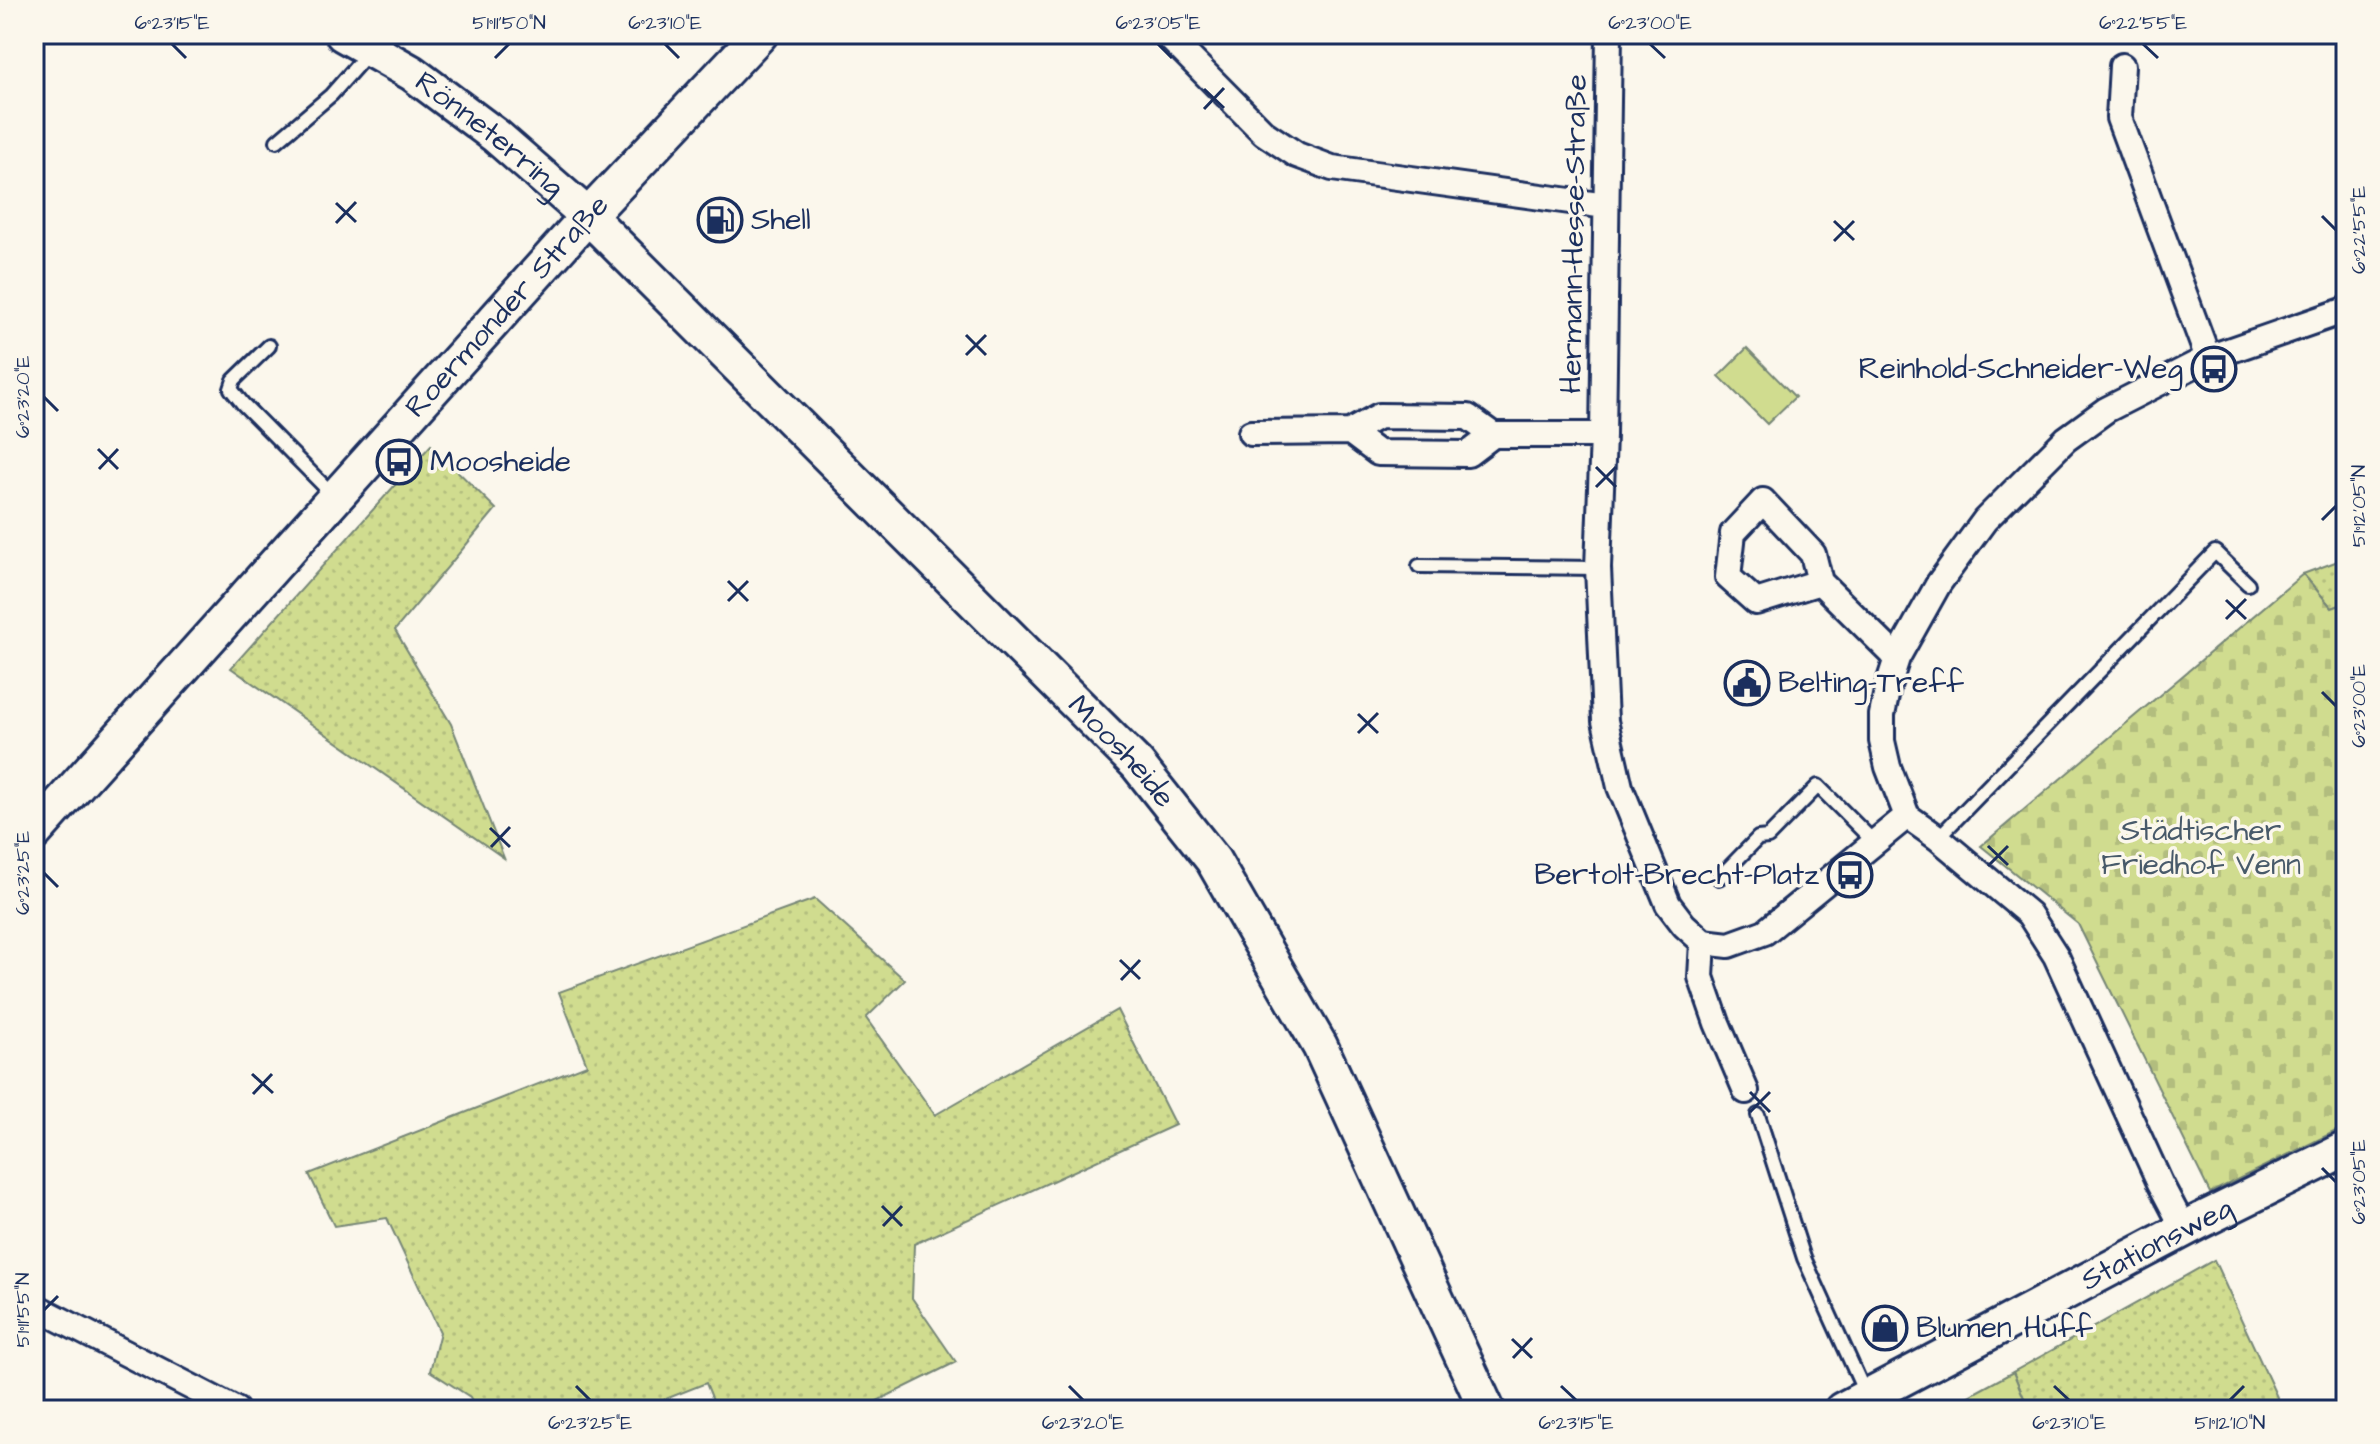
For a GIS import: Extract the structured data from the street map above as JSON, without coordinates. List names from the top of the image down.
{
  "streets": {
    "street": [
      "Rönneterring",
      "Hermann-Hesse-Straße",
      "Roermonder Straße",
      "Moosheide",
      "Stationsweg"
    ]
  },
  "crossings": [
    ["Rönneterring", "Roermonder Straße"],
    ["Rönneterring", "Moosheide"],
    ["Roermonder Straße", "Moosheide"]
  ],
  "parks": ["Städtischer Friedhof Venn"],
  "places": {
    "fuel station": ["Shell"],
    "bus stop": ["Reinhold-Schneider-Weg", "Moosheide", "Bertolt-Brecht-Platz"],
    "public building": ["Belting-Treff"],
    "shop": ["Blumen Huff"]
  },
  "coordinates": [
    "6°23'15\"E",
    "51°11'50\"N",
    "6°23'10\"E",
    "6°23'05\"E",
    "6°23'00\"E",
    "6°22'55\"E",
    "6°23'20\"E",
    "51°12'05\"N",
    "6°23'25\"E",
    "51°11'55\"N",
    "51°12'10\"N"
  ]
}
